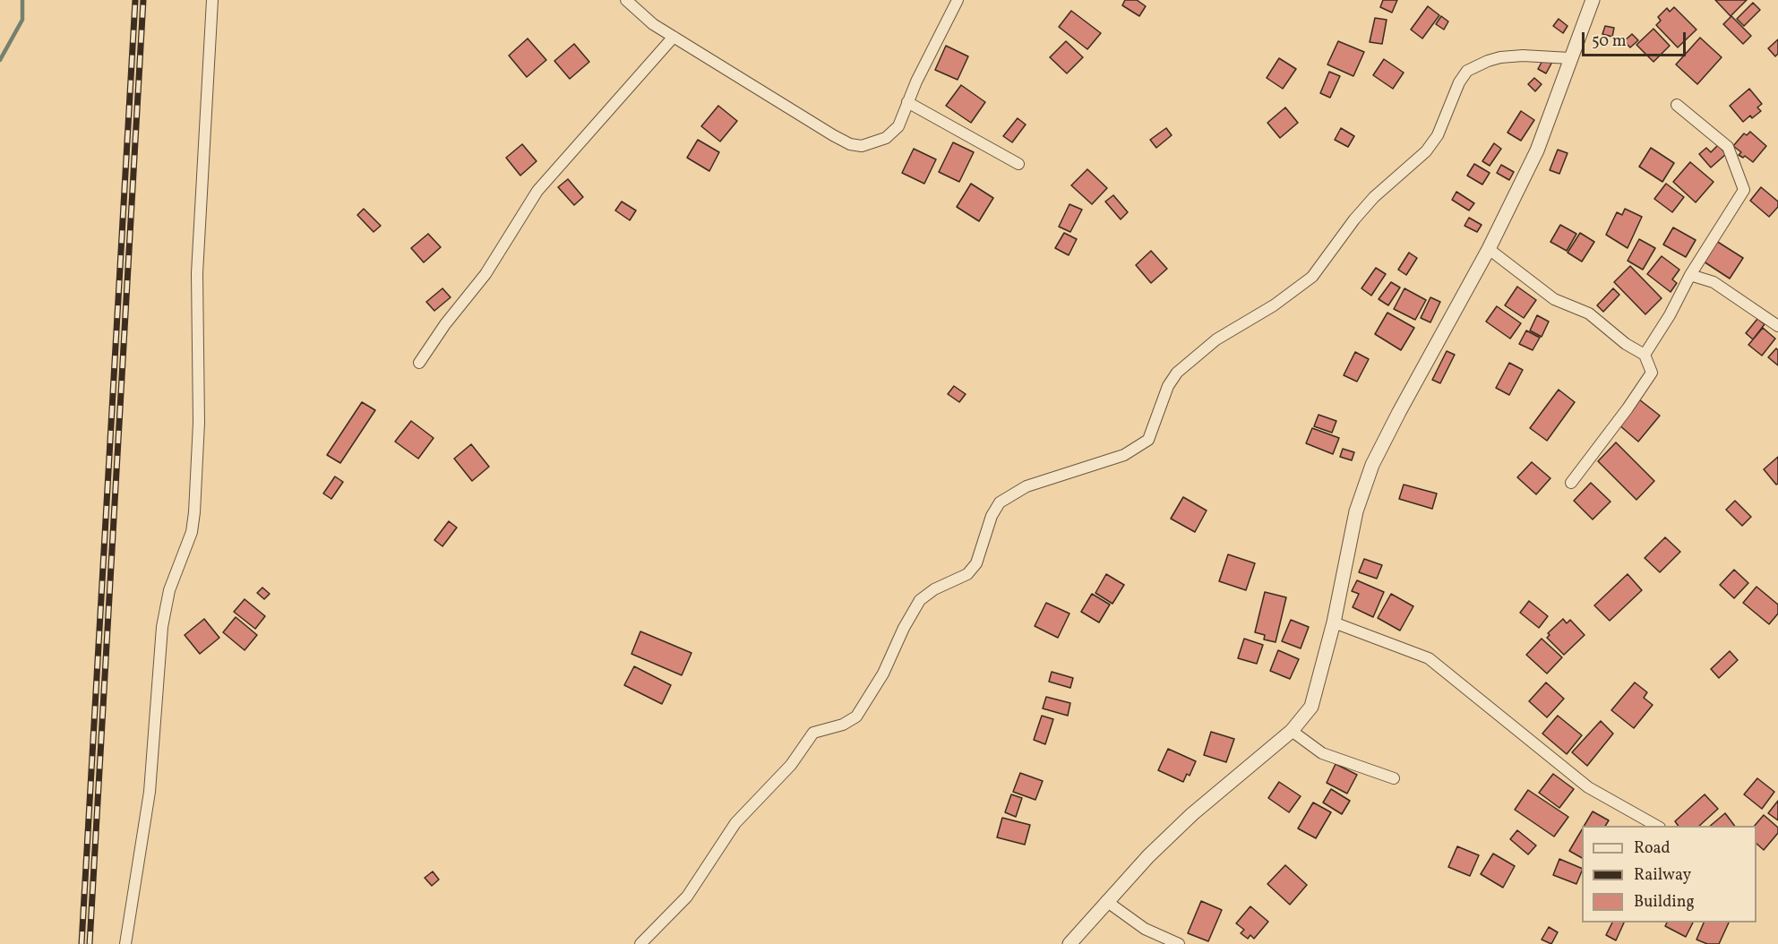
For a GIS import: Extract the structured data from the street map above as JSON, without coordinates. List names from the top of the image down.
{
  "legend": ["Road", "Railway", "Building"],
  "scale_bar": "50 m"
}
